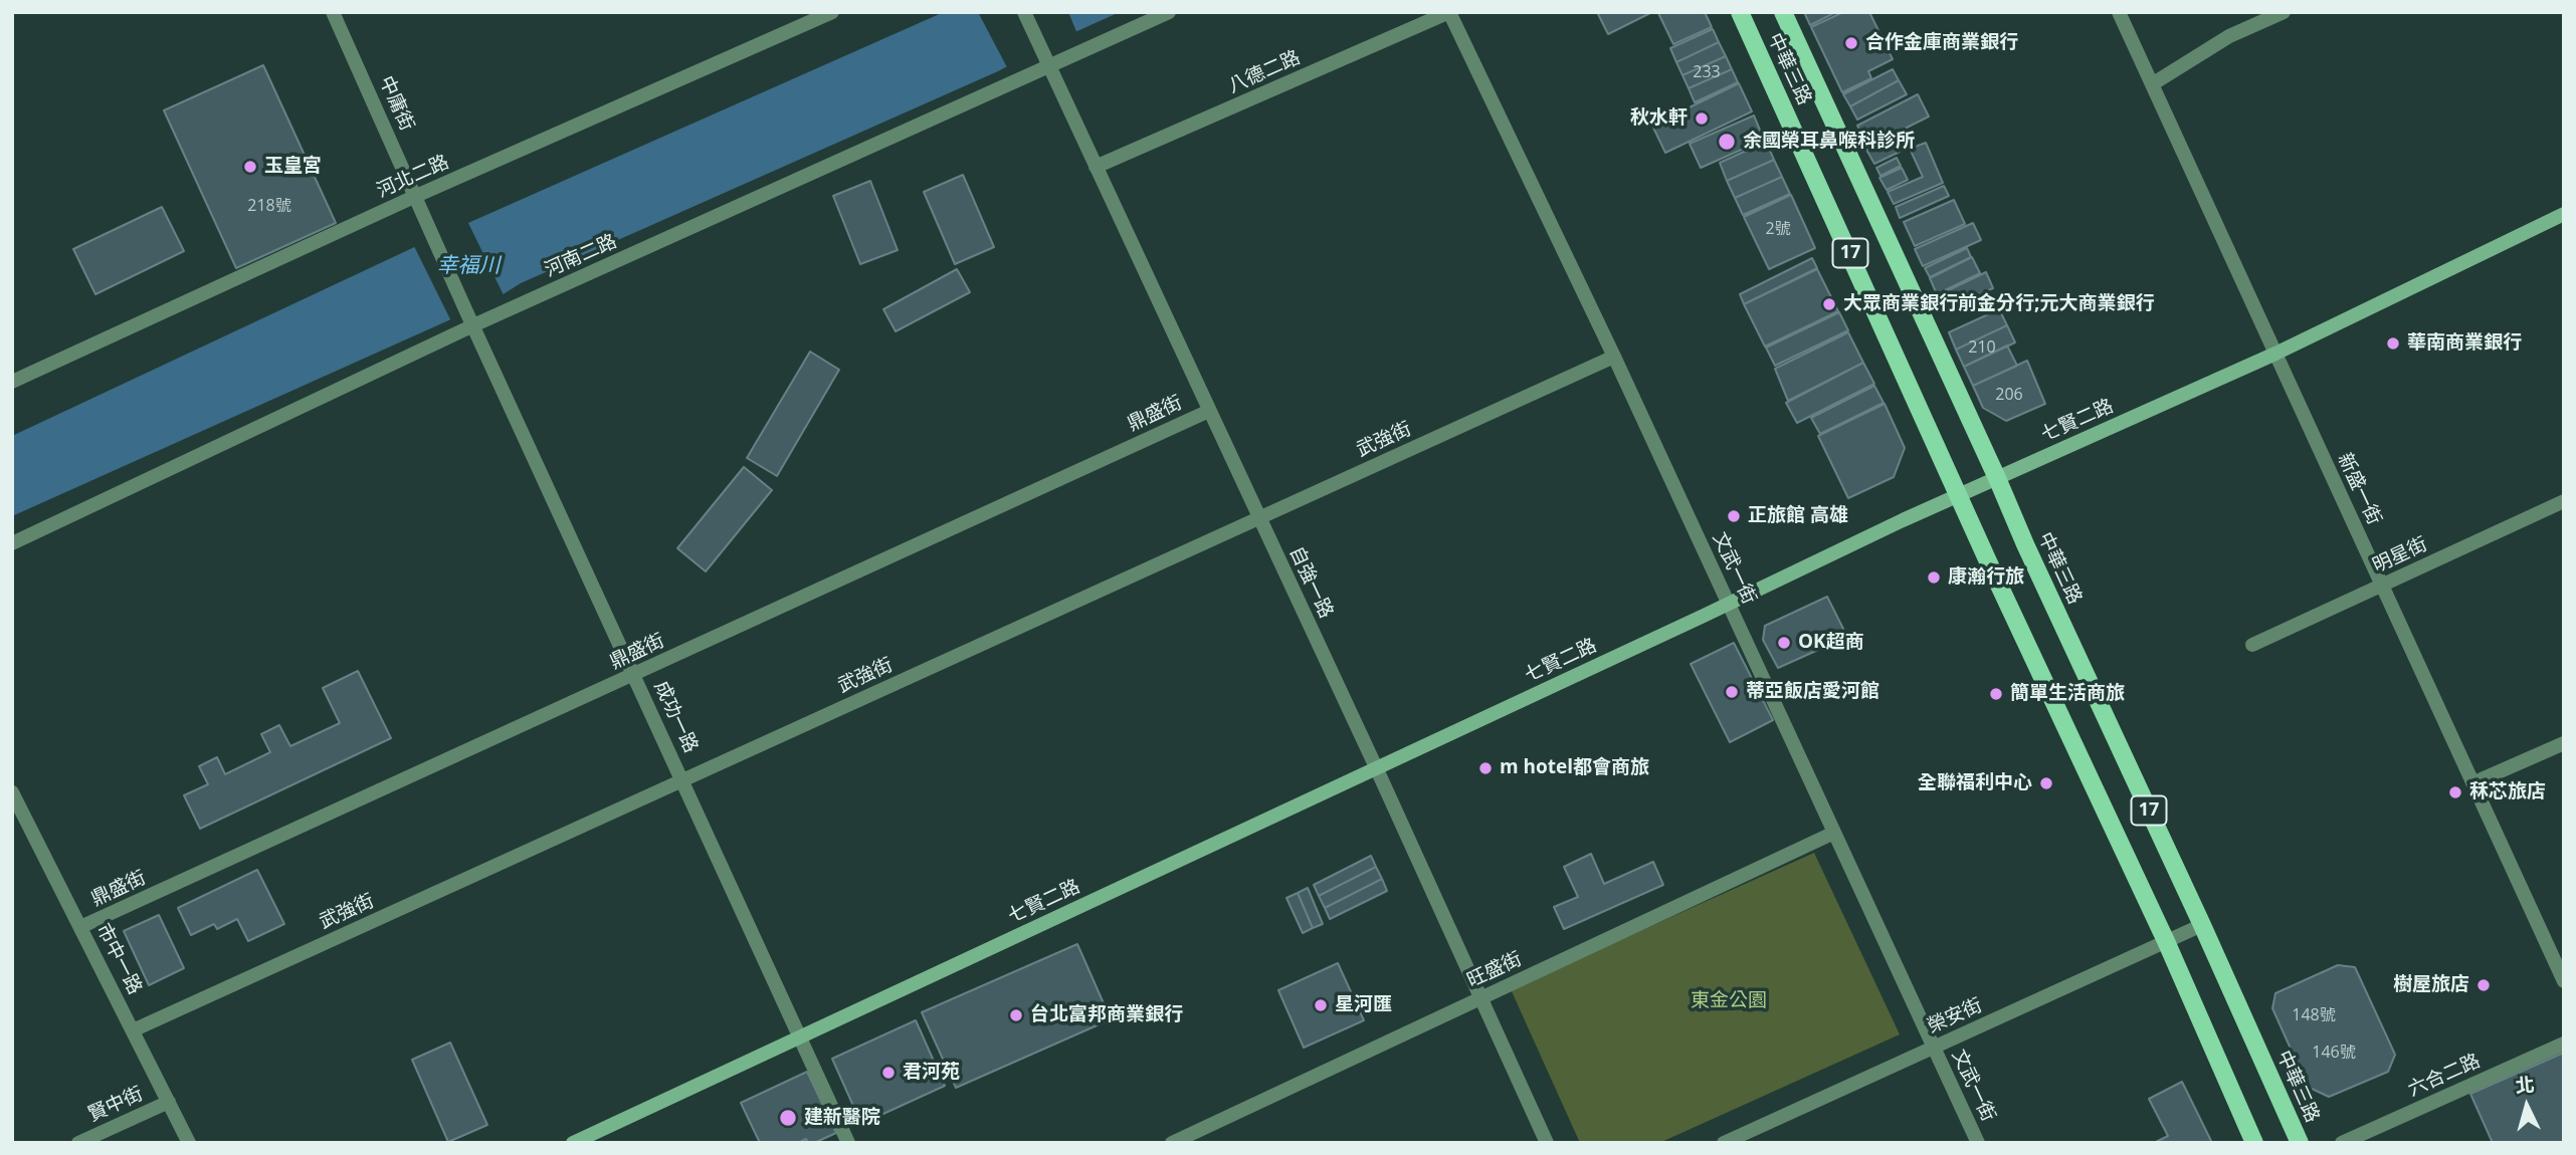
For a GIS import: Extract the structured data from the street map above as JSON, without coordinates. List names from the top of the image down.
{
  "streets": {
    "main road": ["中華三路", "17"],
    "street": [
      "八德二路",
      "中庸街",
      "河北二路",
      "河南二路",
      "鼎盛街",
      "七賢二路",
      "武強街",
      "新盛一街",
      "明星街",
      "文武一街",
      "自強一路",
      "成功一路",
      "市中一路",
      "旺盛街",
      "榮安街",
      "六合二路",
      "賢中街"
    ]
  },
  "crossings": [
    ["中華三路", "七賢二路"],
    ["中華三路", "榮安街"],
    ["八德二路", "文武一街"],
    ["八德二路", "自強一路"],
    ["中庸街", "河北二路"],
    ["中庸街", "成功一路"],
    ["河南二路", "自強一路"],
    ["河南二路", "成功一路"],
    ["鼎盛街", "自強一路"],
    ["鼎盛街", "成功一路"],
    ["鼎盛街", "市中一路"],
    ["七賢二路", "新盛一街"],
    ["七賢二路", "文武一街"],
    ["七賢二路", "自強一路"],
    ["七賢二路", "成功一路"],
    ["武強街", "文武一街"],
    ["武強街", "自強一路"],
    ["武強街", "成功一路"],
    ["武強街", "市中一路"],
    ["新盛一街", "明星街"],
    ["文武一街", "旺盛街"],
    ["文武一街", "榮安街"],
    ["自強一路", "旺盛街"],
    ["市中一路", "賢中街"]
  ],
  "water": ["幸福川"],
  "parks": ["東金公園"],
  "places": [
    "合作金庫商業銀行",
    "秋水軒",
    "余國榮耳鼻喉科診所",
    "玉皇宮",
    "大眾商業銀行前金分行;元大商業銀行",
    "華南商業銀行",
    "正旅館 高雄",
    "康瀚行旅",
    "OK超商",
    "蒂亞飯店愛河館",
    "簡單生活商旅",
    "m hotel都會商旅",
    "全聯福利中心",
    "秝芯旅店",
    "樹屋旅店",
    "星河匯",
    "台北富邦商業銀行",
    "君河苑",
    "建新醫院"
  ],
  "house_numbers": [
    "233",
    "218號",
    "2號",
    "210",
    "206",
    "148號",
    "146號"
  ],
  "north": "top"
}
